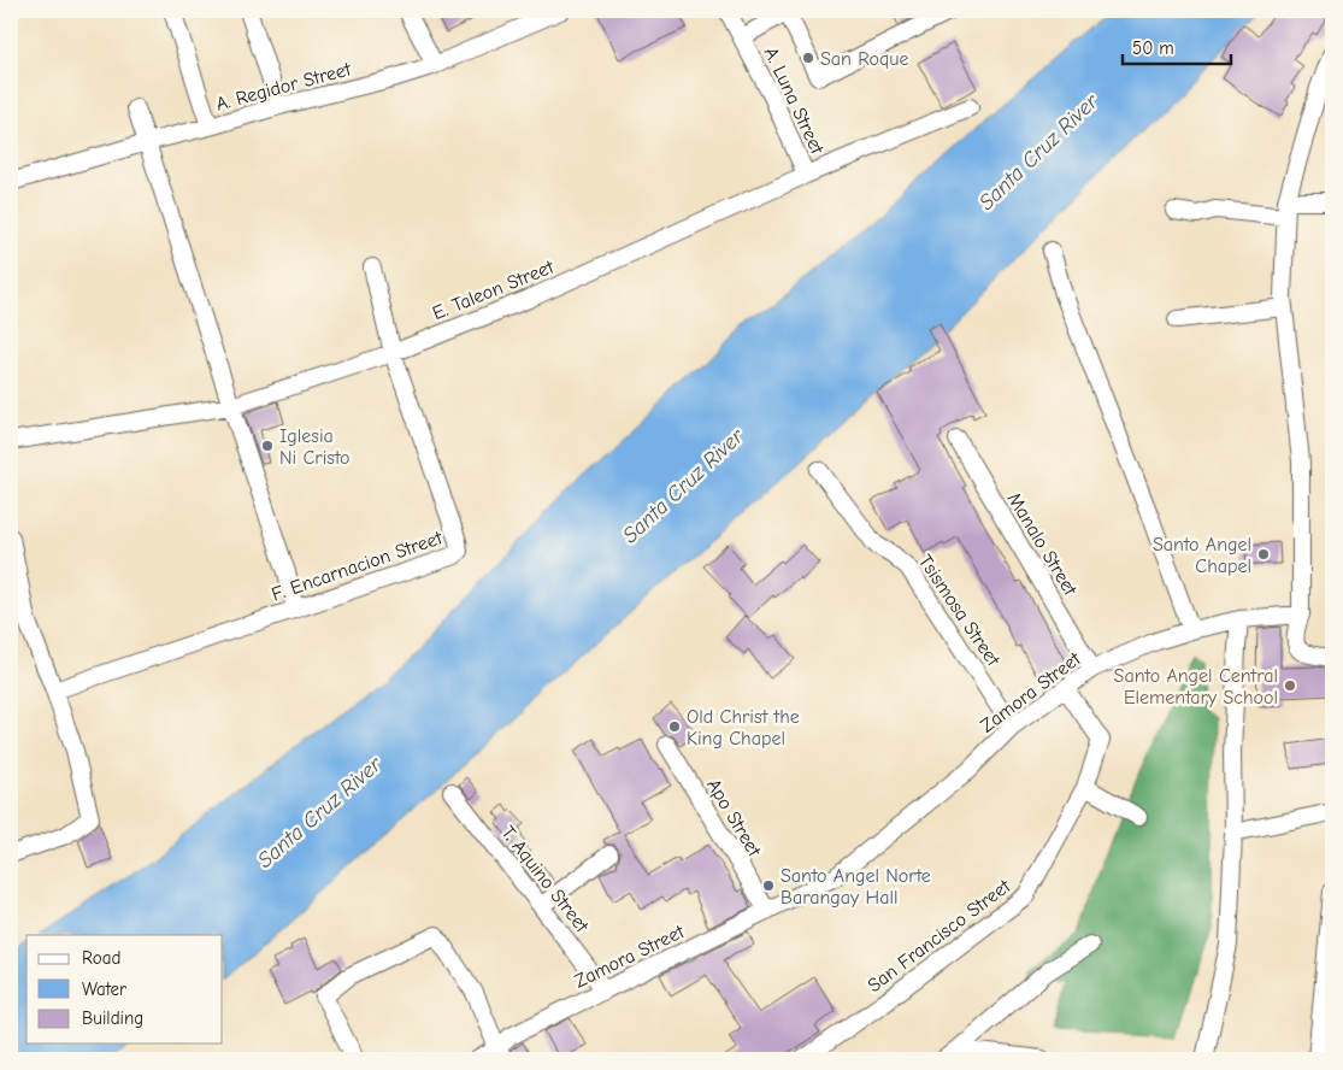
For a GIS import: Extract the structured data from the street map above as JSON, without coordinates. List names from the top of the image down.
{
  "streets": {
    "street": [
      "A. Regidor Street",
      "A. Luna Street",
      "E. Taleon Street",
      "Manalo Street",
      "F. Encarnacion Street",
      "Tsismosa Street",
      "Zamora Street",
      "Apo Street",
      "T. Aquino Street",
      "San Francisco Street"
    ]
  },
  "crossings": [
    ["A. Luna Street", "E. Taleon Street"],
    ["E. Taleon Street", "F. Encarnacion Street"],
    ["Manalo Street", "Zamora Street"],
    ["Tsismosa Street", "Zamora Street"],
    ["Zamora Street", "Apo Street"],
    ["Zamora Street", "T. Aquino Street"],
    ["Zamora Street", "San Francisco Street"]
  ],
  "water": ["Santa Cruz River"],
  "places": [
    "San Roque",
    "Iglesia Ni Cristo",
    "Santo Angel Chapel",
    "Santo Angel Central Elementary School",
    "Old Christ the King Chapel",
    "Santo Angel Norte Barangay Hall"
  ],
  "legend": ["Road", "Water", "Building"],
  "scale_bar": "50 m"
}
